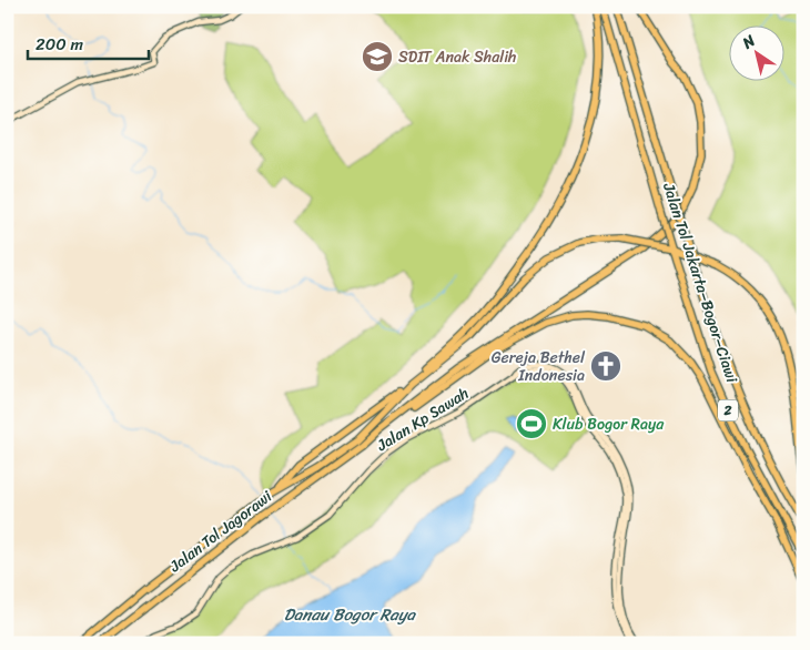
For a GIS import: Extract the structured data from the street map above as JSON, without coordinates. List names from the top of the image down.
{
  "streets": {
    "highway": ["Jalan Tol Jakarta–Bogor–Ciawi", "2", "Jalan Tol Jagorawi"],
    "street": ["Jalan Kp Sawah"]
  },
  "water": ["Danau Bogor Raya"],
  "places": {
    "school or university": ["SDIT Anak Shalih"],
    "church": ["Gereja Bethel Indonesia"],
    "sports": ["Klub Bogor Raya"]
  },
  "scale_bar": "200 m",
  "north": "top left"
}
